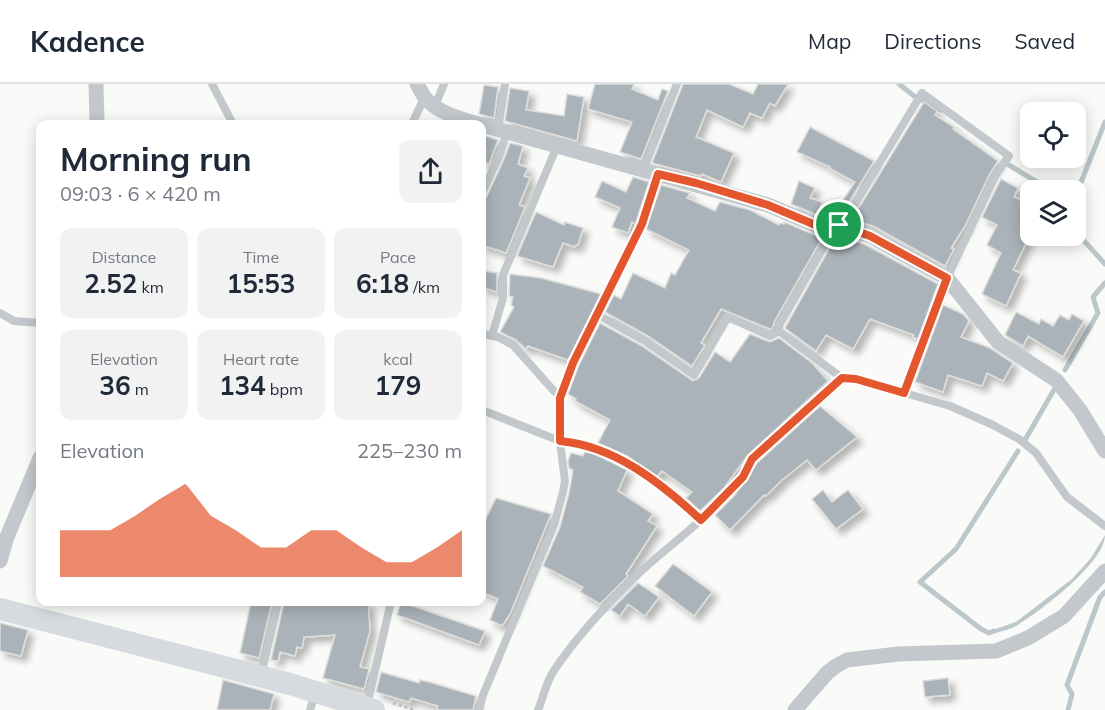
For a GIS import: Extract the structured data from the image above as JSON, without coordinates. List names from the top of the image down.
{
  "page": {
    "header": "Kadence",
    "nav": ["Map", "Directions", "Saved"],
    "heading": ["Morning run", "09:03 · 6 × 420 m"],
    "stats": [
      ["Distance", "2.52 km"],
      ["Time", "15:53"],
      ["Pace", "6:18 /km"],
      ["Elevation", "36 m"],
      ["Heart rate", "134 bpm"],
      ["kcal", "179"]
    ],
    "chart": ["Elevation", "225–230 m"]
  }
}
